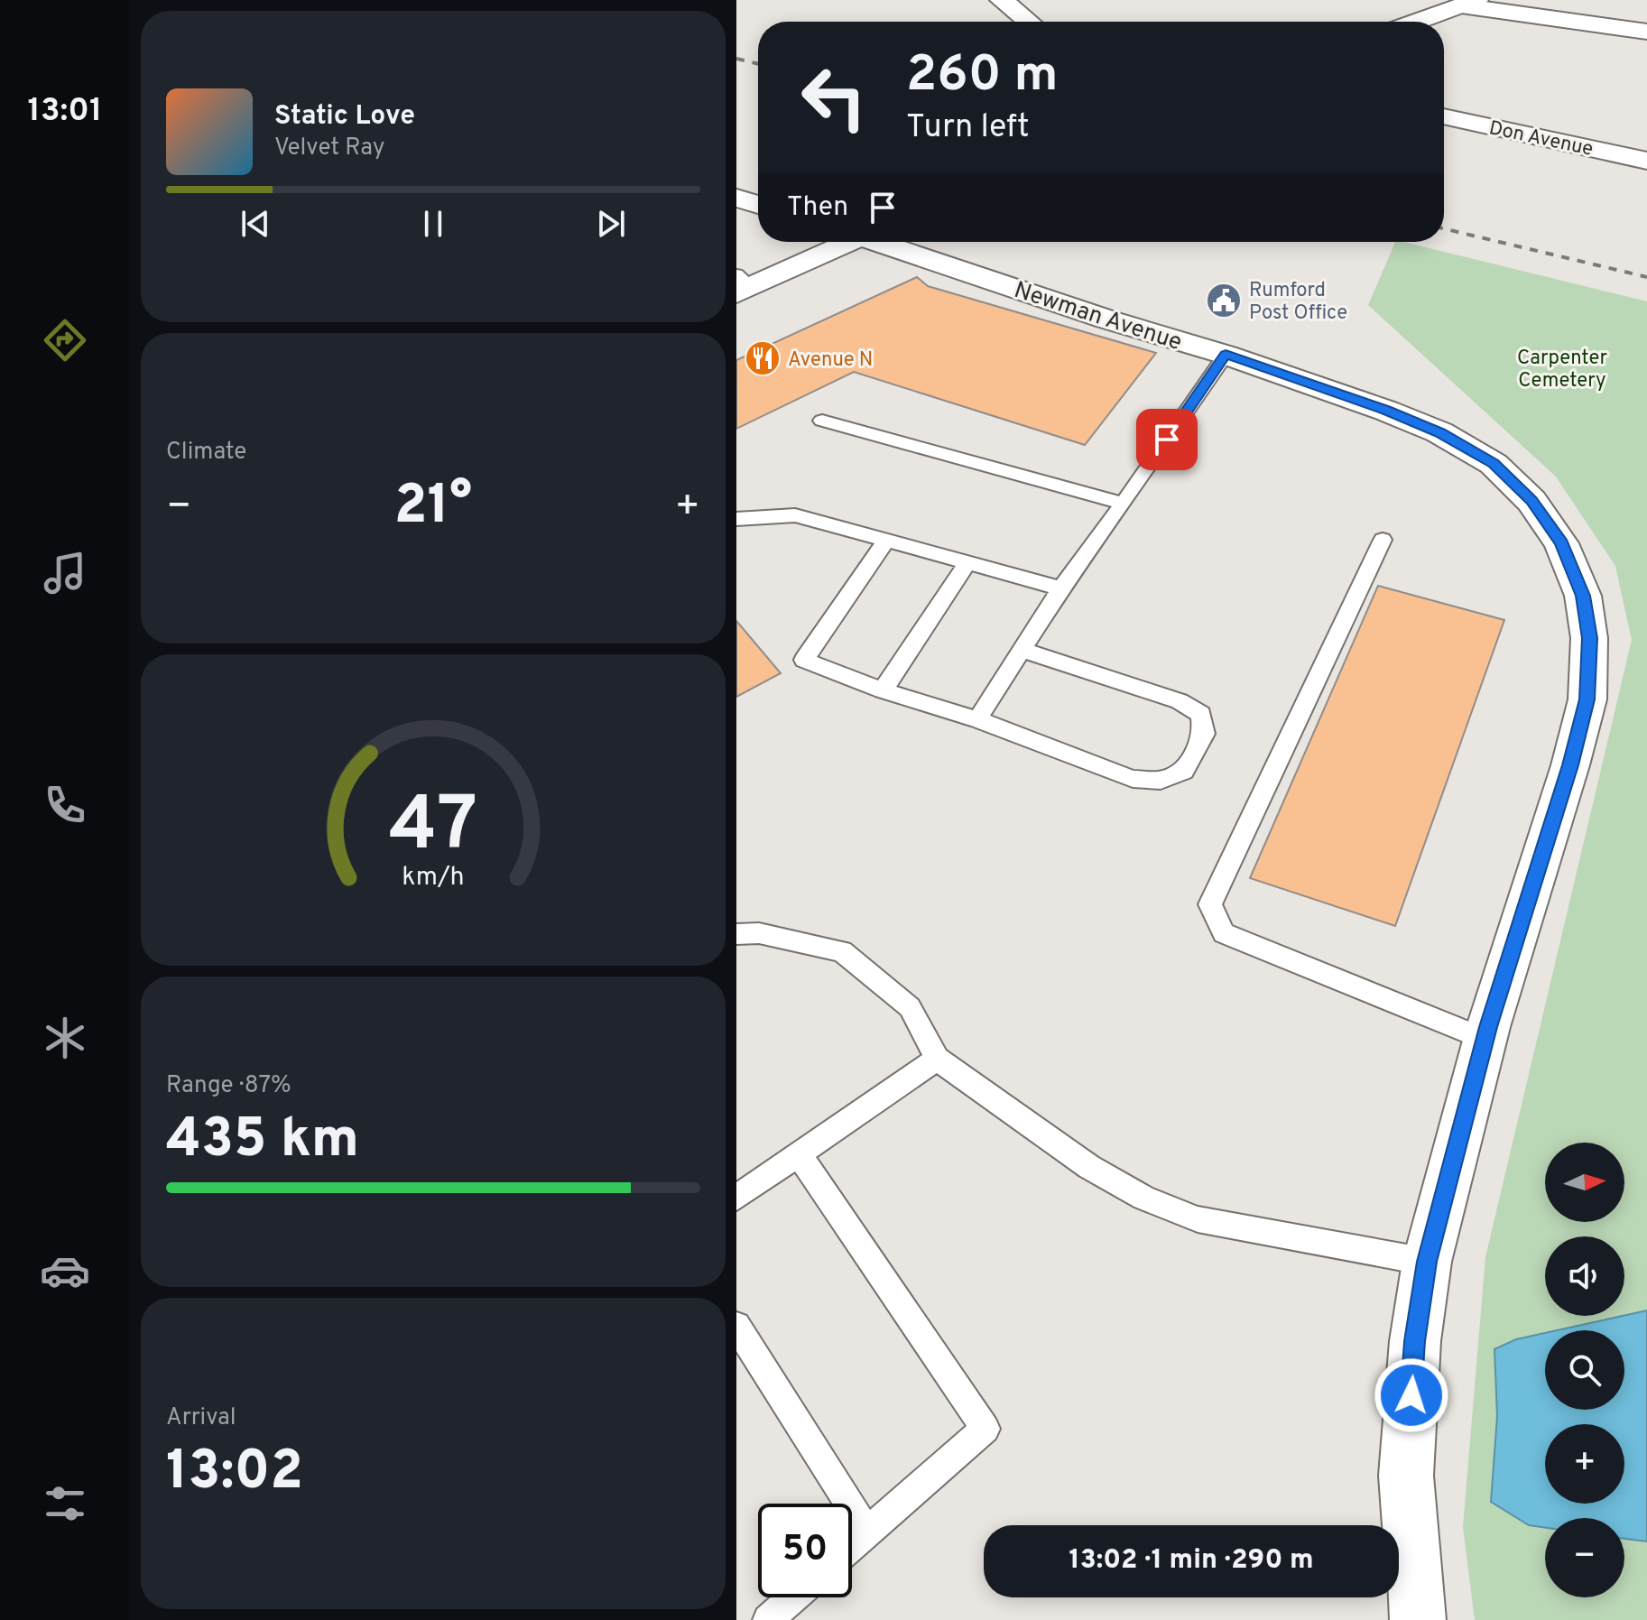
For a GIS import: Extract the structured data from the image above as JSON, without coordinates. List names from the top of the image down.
{
  "streets": {
    "main road": ["Don Avenue", "Newman Avenue"]
  },
  "parks": ["Carpenter Cemetery"],
  "places": {
    "public building": ["Rumford Post Office"],
    "restaurant": ["Avenue N"]
  },
  "north": "right",
  "page": {
    "tabs": "13:01",
    "turn": ["260 m", "Turn left"],
    "song": ["Static Love", "Velvet Ray"],
    "then": "Then",
    "tile": [
      "Climate",
      ["Range · 87%", "435 km"],
      ["Arrival", "13:02"]
    ],
    "heat": ["−", "21°", "+"],
    "map_buttons": ["+", "−"],
    "limit": "50",
    "trip": "13:02 · 1 min · 290 m",
    "gauge": ["47", "km/h"]
  }
}
